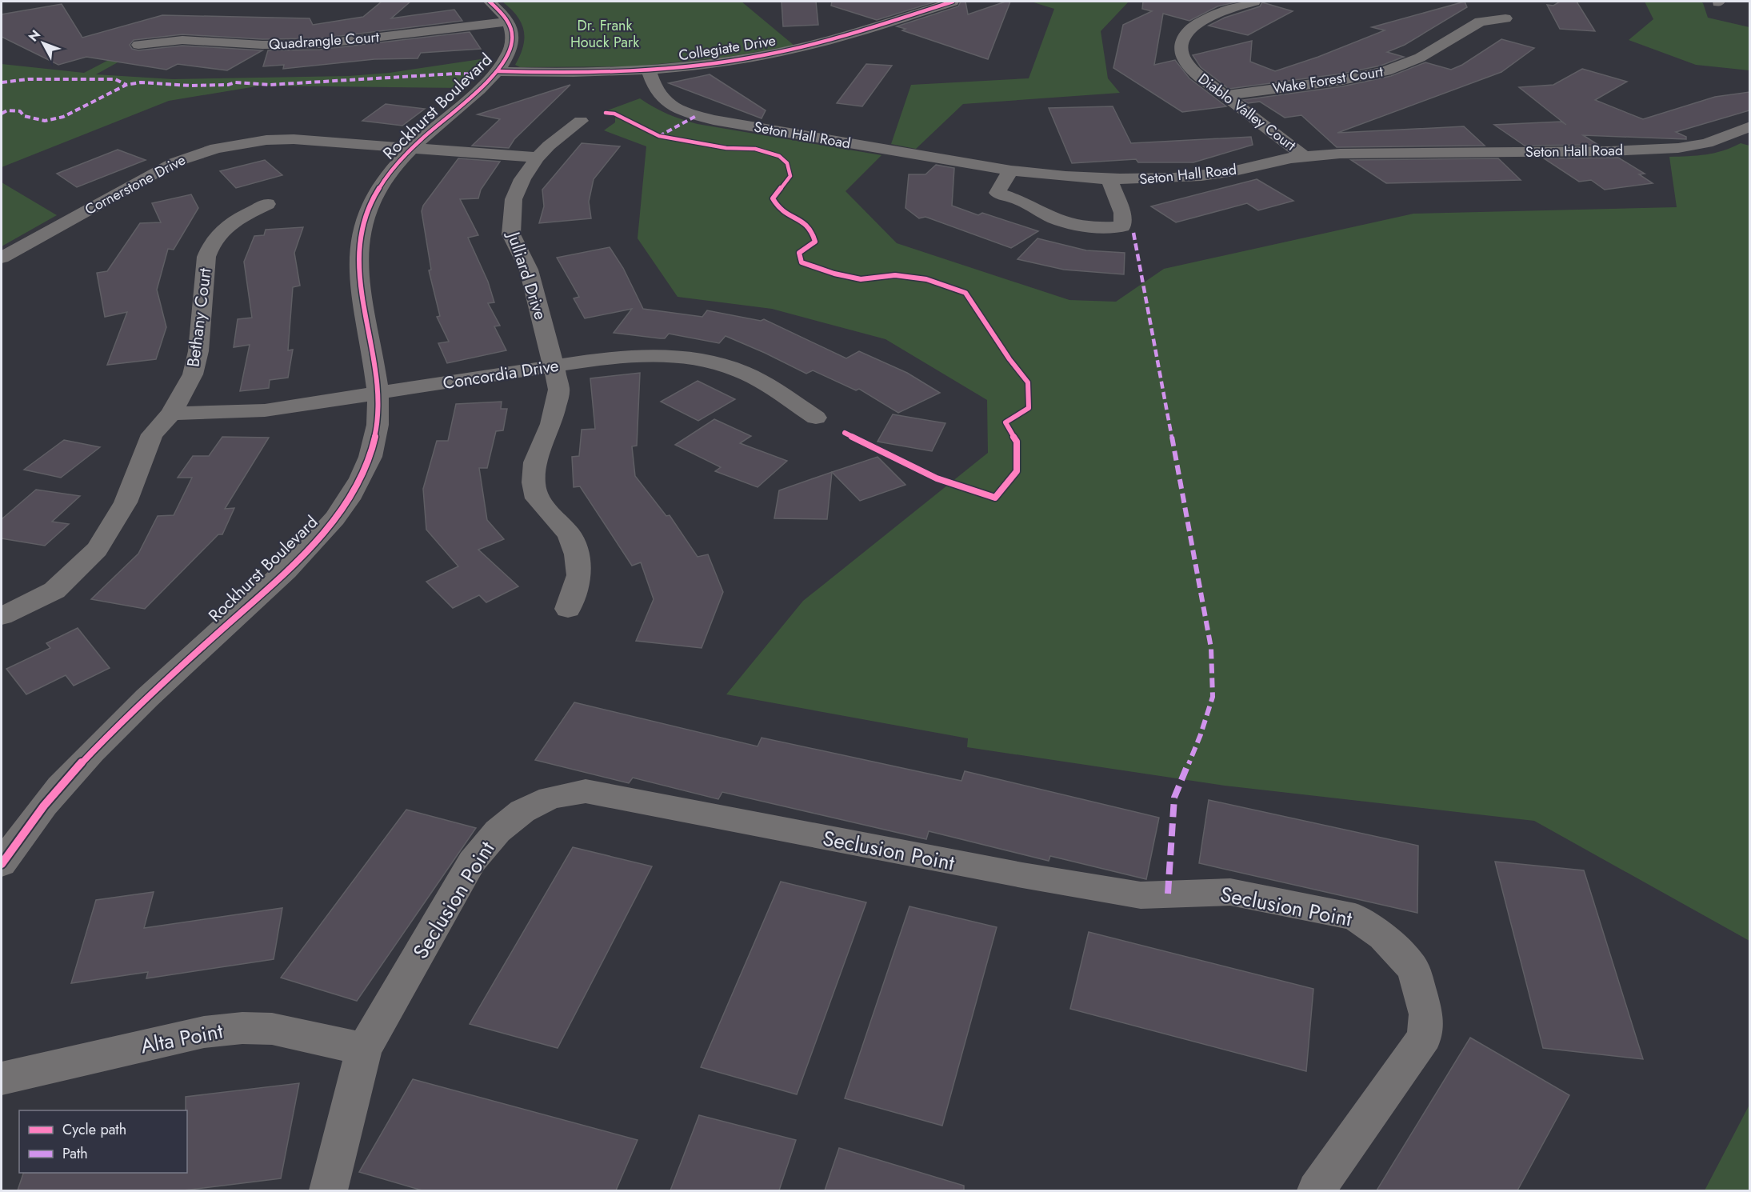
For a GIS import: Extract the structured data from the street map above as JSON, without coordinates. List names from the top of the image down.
{
  "streets": {
    "street": [
      "Quadrangle Court",
      "Collegiate Drive",
      "Wake Forest Court",
      "Rockhurst Boulevard",
      "Diablo Valley Court",
      "Seton Hall Road",
      "Cornerstone Drive",
      "Julliard Drive",
      "Bethany Court",
      "Concordia Drive",
      "Seclusion Point",
      "Alta Point"
    ]
  },
  "crossings": [
    ["Quadrangle Court", "Rockhurst Boulevard"],
    ["Collegiate Drive", "Rockhurst Boulevard"],
    ["Collegiate Drive", "Seton Hall Road"],
    ["Wake Forest Court", "Diablo Valley Court"],
    ["Rockhurst Boulevard", "Cornerstone Drive"],
    ["Rockhurst Boulevard", "Concordia Drive"],
    ["Diablo Valley Court", "Seton Hall Road"],
    ["Cornerstone Drive", "Julliard Drive"],
    ["Julliard Drive", "Concordia Drive"],
    ["Bethany Court", "Concordia Drive"],
    ["Seclusion Point", "Alta Point"]
  ],
  "parks": ["Dr. Frank Houck Park"],
  "legend": ["Cycle path", "Path"],
  "north": "top left"
}
